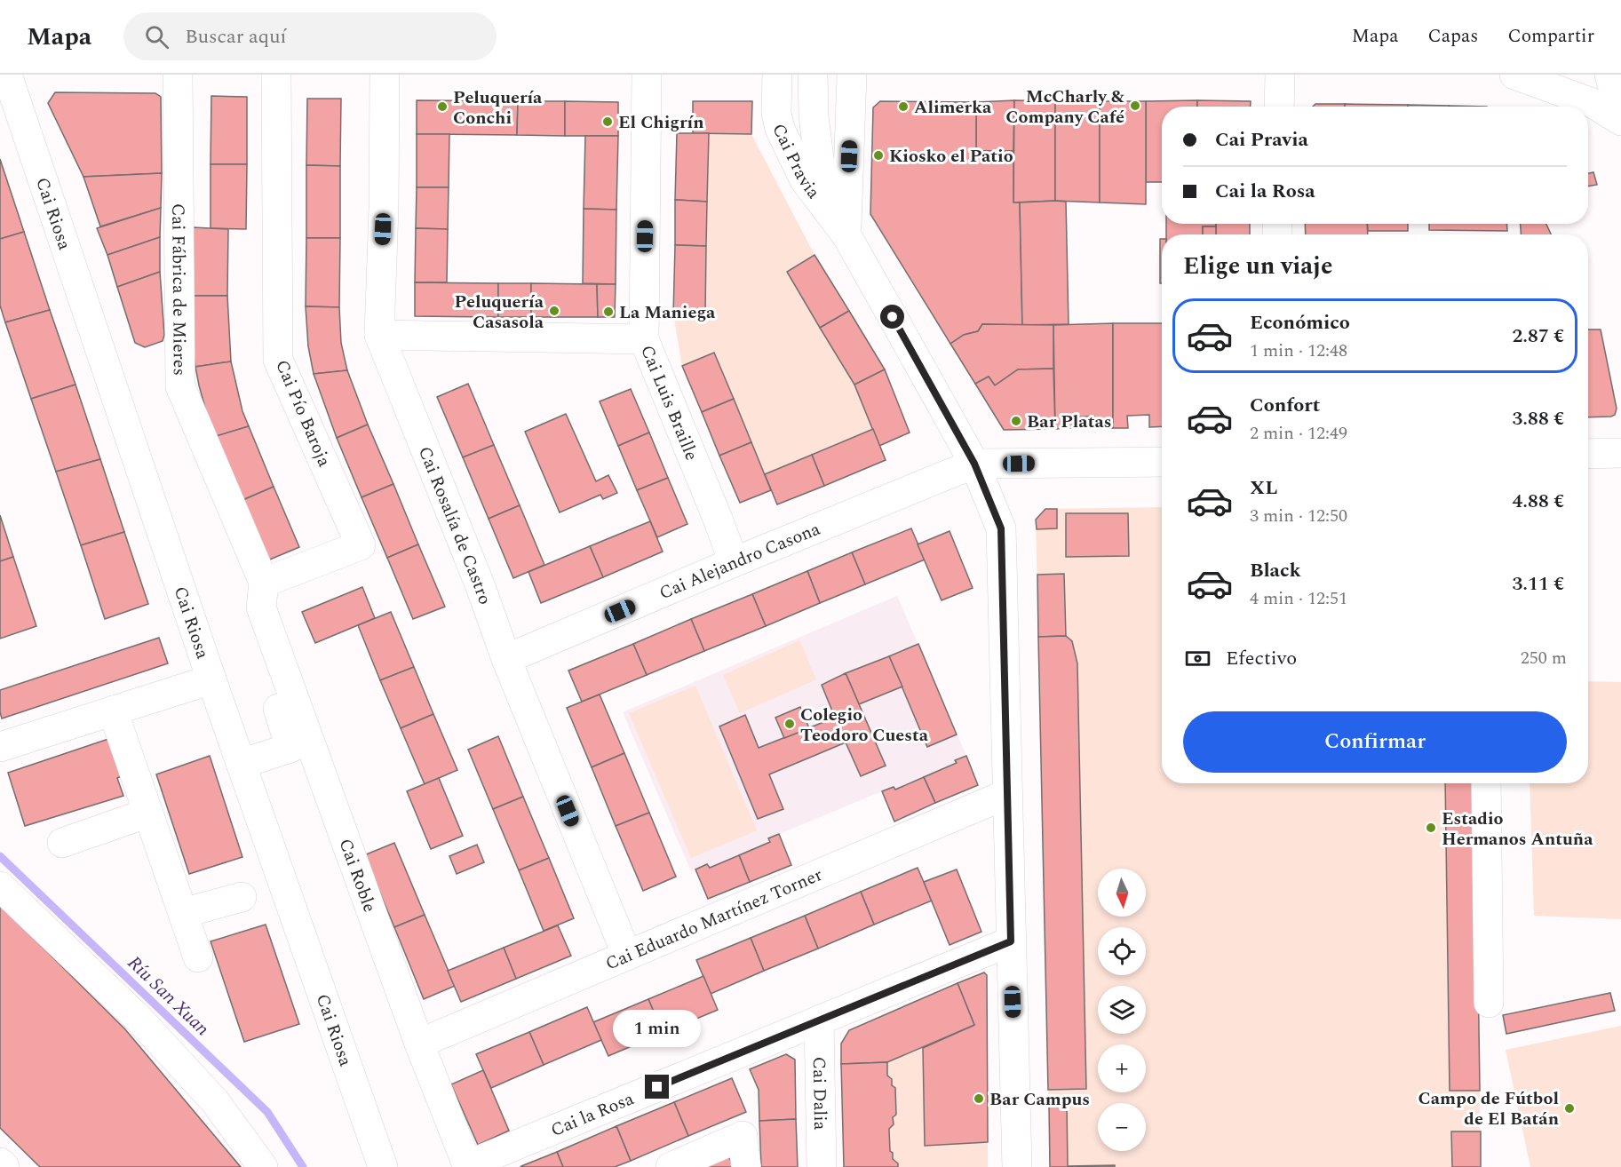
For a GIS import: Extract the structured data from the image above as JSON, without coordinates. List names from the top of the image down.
{
  "streets": {
    "street": [
      "Cai Pravia",
      "Cai Riosa",
      "Cai Fábrica de Mieres",
      "Cai Luis Braille",
      "Cai Pío Baroja",
      "Cai Rosalía de Castro",
      "Cai Alejandro Casona",
      "Cai Roble",
      "Cai Eduardo Martínez Torner",
      "Cai Dalia",
      "Cai la Rosa"
    ]
  },
  "crossings": [
    ["Cai Pravia", "Cai Alejandro Casona"],
    ["Cai Pravia", "Cai Eduardo Martínez Torner"],
    ["Cai Pravia", "Cai la Rosa"],
    ["Cai Fábrica de Mieres", "Cai Pío Baroja"],
    ["Cai Fábrica de Mieres", "Cai Roble"],
    ["Cai Luis Braille", "Cai Alejandro Casona"],
    ["Cai Pío Baroja", "Cai Roble"],
    ["Cai Rosalía de Castro", "Cai Alejandro Casona"],
    ["Cai Rosalía de Castro", "Cai Eduardo Martínez Torner"],
    ["Cai Roble", "Cai Eduardo Martínez Torner"],
    ["Cai Roble", "Cai la Rosa"],
    ["Cai Dalia", "Cai la Rosa"]
  ],
  "water": ["Ríu San Xuan"],
  "places": [
    "McCharly & Company Café",
    "Peluquería Conchi",
    "Alimerka",
    "El Chigrín",
    "Kiosko el Patio",
    "Peluquería Casasola",
    "La Maniega",
    "Bar Platas",
    "Colegio Teodoro Cuesta",
    "Estadio Hermanos Antuña",
    "Bar Campus",
    "Campo de Fútbol de El Batán"
  ],
  "north": "bottom",
  "page": {
    "header": "Mapa",
    "search": "Buscar aquí",
    "nav": ["Mapa", "Capas", "Compartir"],
    "banner": ["Cai Pravia", "Cai la Rosa"],
    "heading": "Elige un viaje",
    "list": [
      {
        "name": "Económico",
        "note": "1 min · 12:48",
        "value": "2.87 €"
      },
      {
        "name": "Confort",
        "note": "2 min · 12:49",
        "value": "3.88 €"
      },
      {
        "name": "XL",
        "note": "3 min · 12:50",
        "value": "4.88 €"
      },
      {
        "name": "Black",
        "note": "4 min · 12:51",
        "value": "3.11 €"
      }
    ],
    "pay": ["Efectivo", "250 m"],
    "buttons": "Confirmar",
    "map_buttons": ["+", "−"],
    "bubble": "1 min"
  }
}
